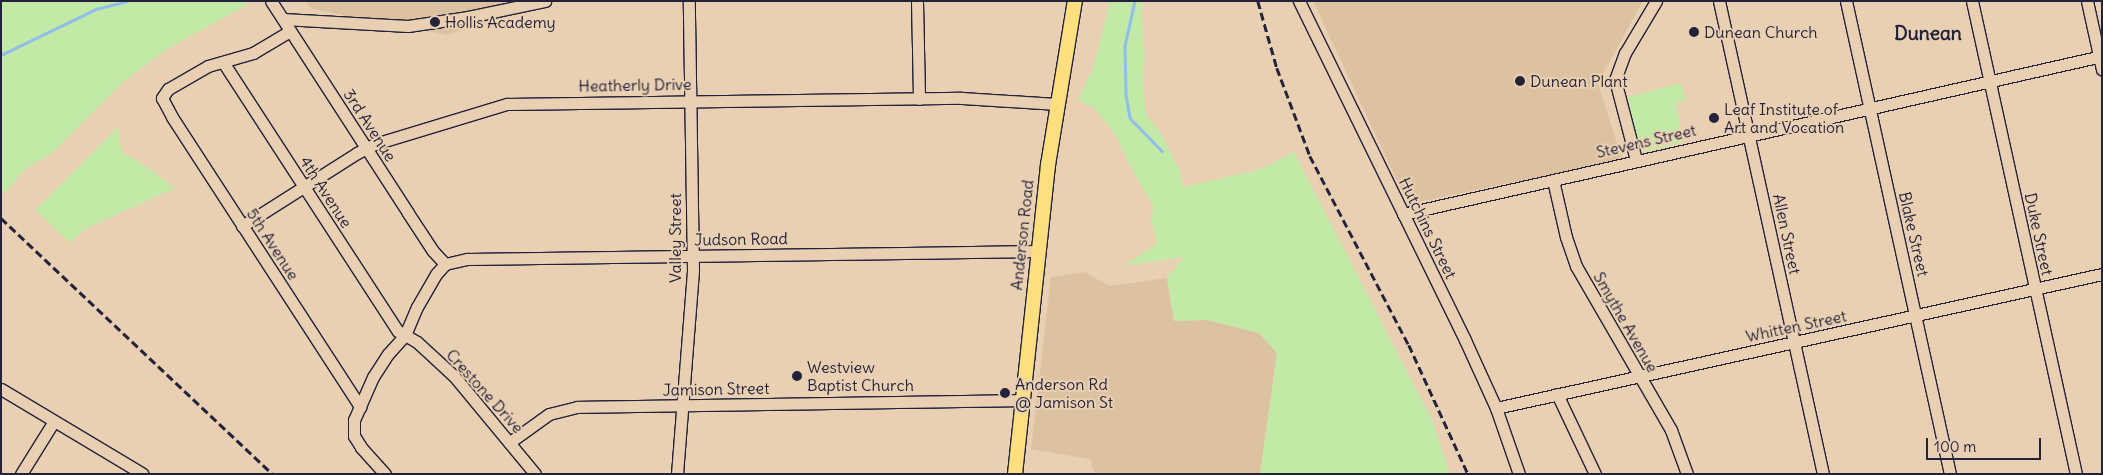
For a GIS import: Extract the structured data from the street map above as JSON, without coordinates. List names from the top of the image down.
{
  "streets": {
    "main road": ["Anderson Road"],
    "street": [
      "Heatherly Drive",
      "3rd Avenue",
      "Stevens Street",
      "4th Avenue",
      "Hutchins Street",
      "Allen Street",
      "Blake Street",
      "Duke Street",
      "Valley Street",
      "Judson Road",
      "5th Avenue",
      "Smythe Avenue",
      "Whitten Street",
      "Jamison Street",
      "Crestone Drive"
    ]
  },
  "crossings": [
    ["Heatherly Drive", "3rd Avenue"],
    ["Heatherly Drive", "4th Avenue"],
    ["Heatherly Drive", "Anderson Road"],
    ["Heatherly Drive", "Valley Street"],
    ["Heatherly Drive", "5th Avenue"],
    ["3rd Avenue", "Judson Road"],
    ["Stevens Street", "Hutchins Street"],
    ["Stevens Street", "Allen Street"],
    ["Stevens Street", "Blake Street"],
    ["Stevens Street", "Duke Street"],
    ["Stevens Street", "Smythe Avenue"],
    ["4th Avenue", "5th Avenue"],
    ["4th Avenue", "Crestone Drive"],
    ["Hutchins Street", "Whitten Street"],
    ["Allen Street", "Whitten Street"],
    ["Blake Street", "Whitten Street"],
    ["Duke Street", "Whitten Street"],
    ["Anderson Road", "Judson Road"],
    ["Anderson Road", "Jamison Street"],
    ["Valley Street", "Judson Road"],
    ["Valley Street", "Jamison Street"],
    ["Smythe Avenue", "Whitten Street"],
    ["Jamison Street", "Crestone Drive"]
  ],
  "districts": ["Dunean"],
  "places": [
    "Hollis Academy",
    "Dunean Church",
    "Dunean Plant",
    "Leaf Institute of Art and Vocation",
    "Westview Baptist Church",
    "Anderson Rd @ Jamison St"
  ],
  "scale_bar": "100 m"
}
